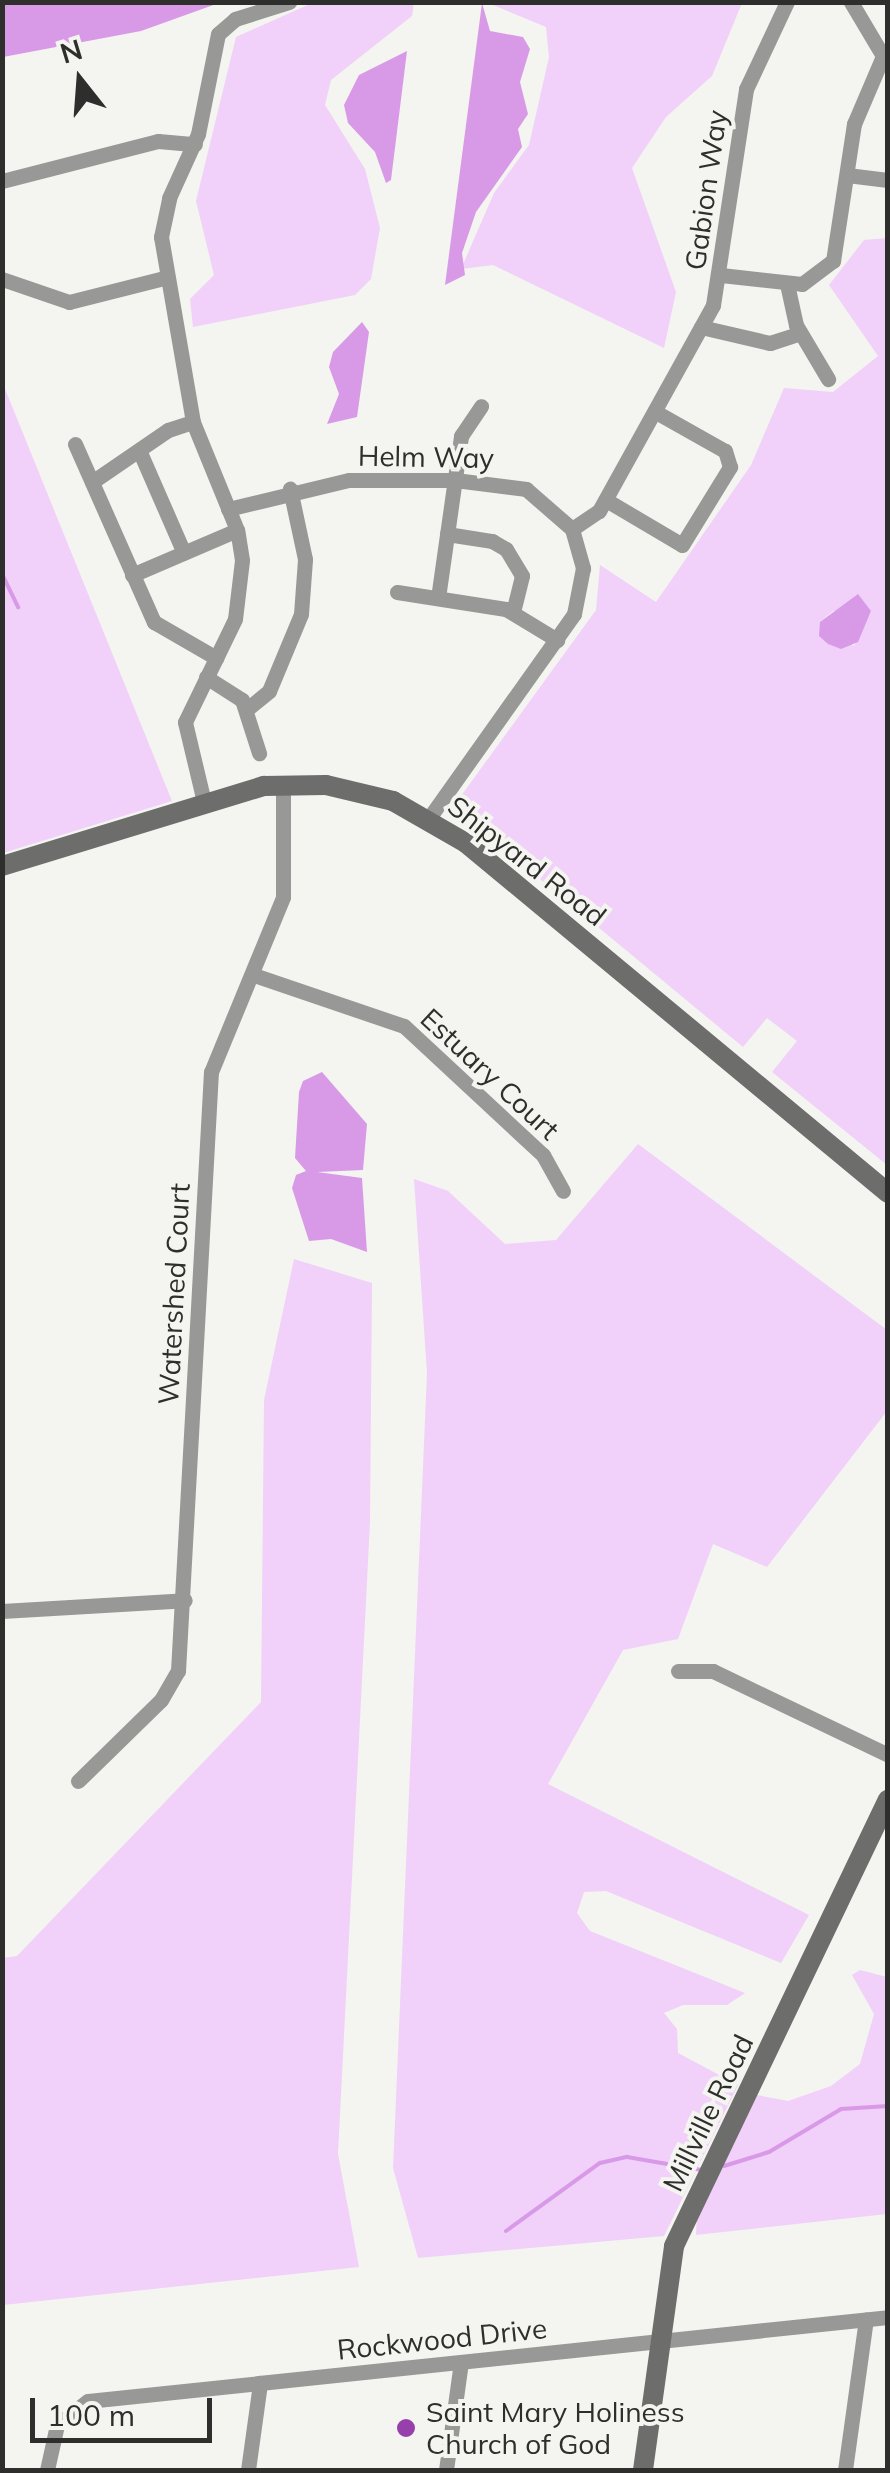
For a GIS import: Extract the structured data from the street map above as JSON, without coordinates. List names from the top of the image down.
{
  "streets": {
    "street": [
      "Gabion Way",
      "Helm Way",
      "Shipyard Road",
      "Estuary Court",
      "Watershed Court",
      "Millville Road",
      "Rockwood Drive"
    ]
  },
  "crossings": [
    ["Gabion Way", "Helm Way"],
    ["Shipyard Road", "Watershed Court"],
    ["Estuary Court", "Watershed Court"],
    ["Millville Road", "Rockwood Drive"]
  ],
  "places": ["Saint Mary Holiness Church of God"],
  "scale_bar": "100 m",
  "north": "top"
}
